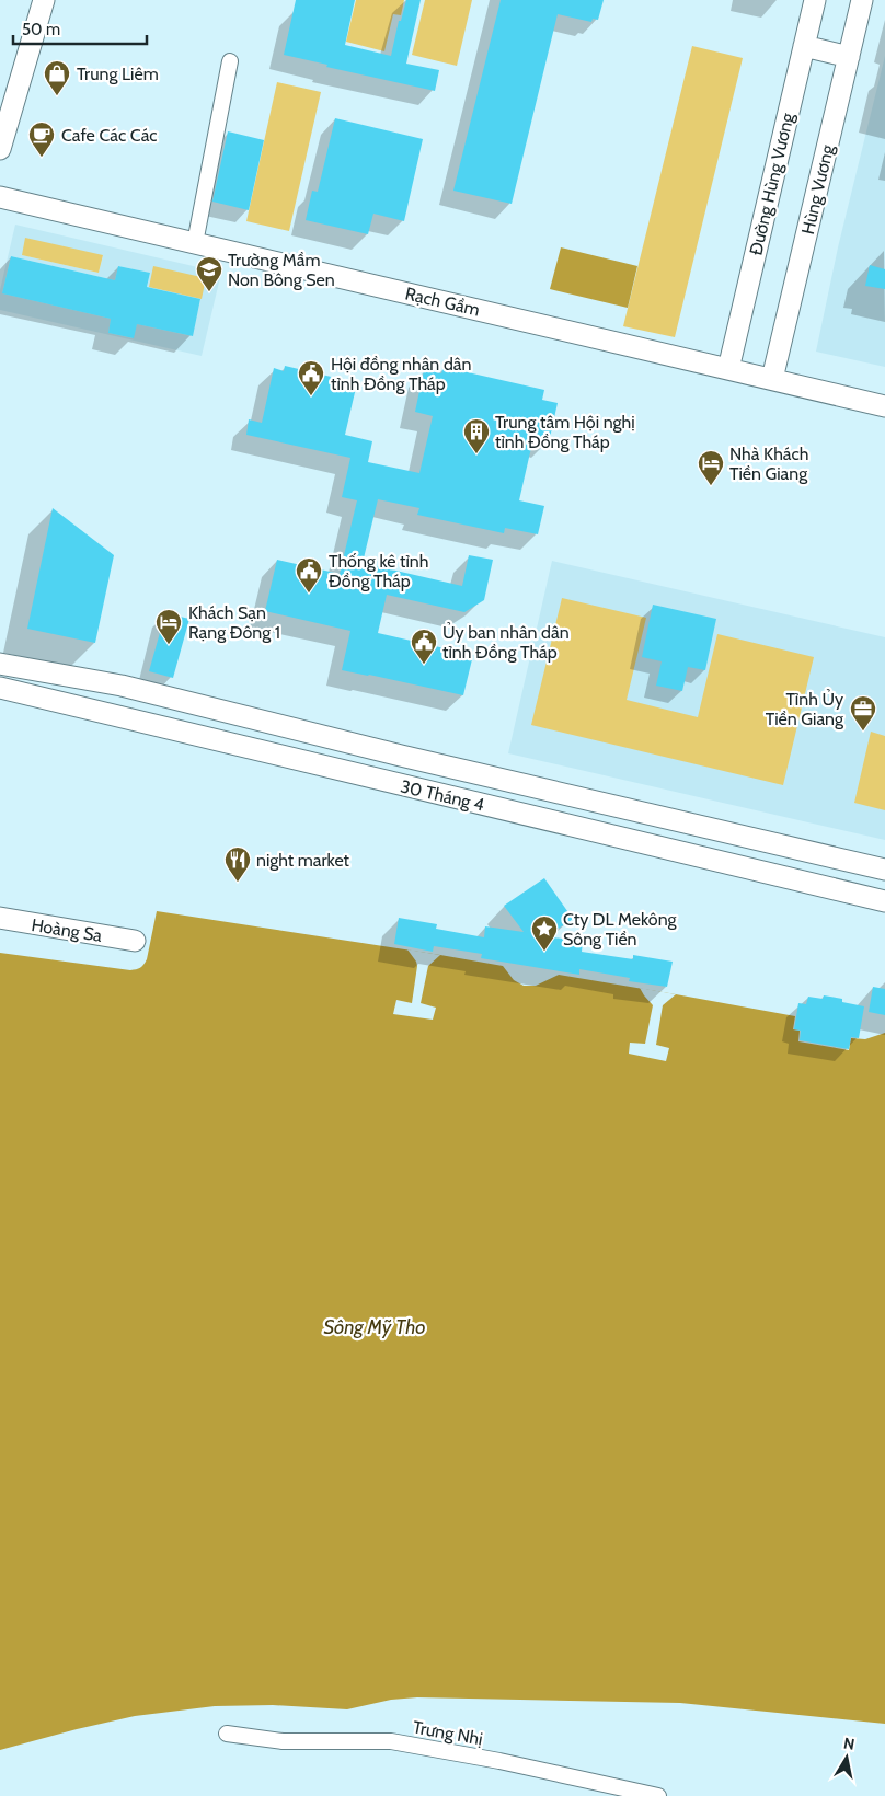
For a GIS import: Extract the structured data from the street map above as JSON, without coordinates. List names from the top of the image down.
{
  "streets": {
    "main road": [
      "Đường Hùng Vương",
      "Hùng Vương",
      "Rạch Gầm",
      "30 Tháng 4",
      "Hoàng Sa"
    ],
    "street": ["Trưng Nhị"]
  },
  "crossings": [
    ["Đường Hùng Vương", "Rạch Gầm"],
    ["Hùng Vương", "Rạch Gầm"]
  ],
  "water": ["Sông Mỹ Tho"],
  "places": {
    "shop": ["Trung Liêm"],
    "cafe": ["Cafe Các Các"],
    "school or university": ["Trường Mầm Non Bông Sen"],
    "public building": ["Hội đồng nhân dân tỉnh Đồng Tháp", "Thống kê tỉnh Đồng Tháp", "Ủy ban nhân dân tỉnh Đồng Tháp"],
    "building": ["Trung tâm Hội nghị tỉnh Đồng Tháp"],
    "hotel": ["Nhà Khách Tiền Giang", "Khách Sạn Rạng Đông 1"],
    "office": ["Tỉnh Ủy Tiền Giang"],
    "restaurant": ["night market"],
    "place": ["Cty DL Mekông Sông Tiền"]
  },
  "scale_bar": "50 m",
  "north": "top"
}
